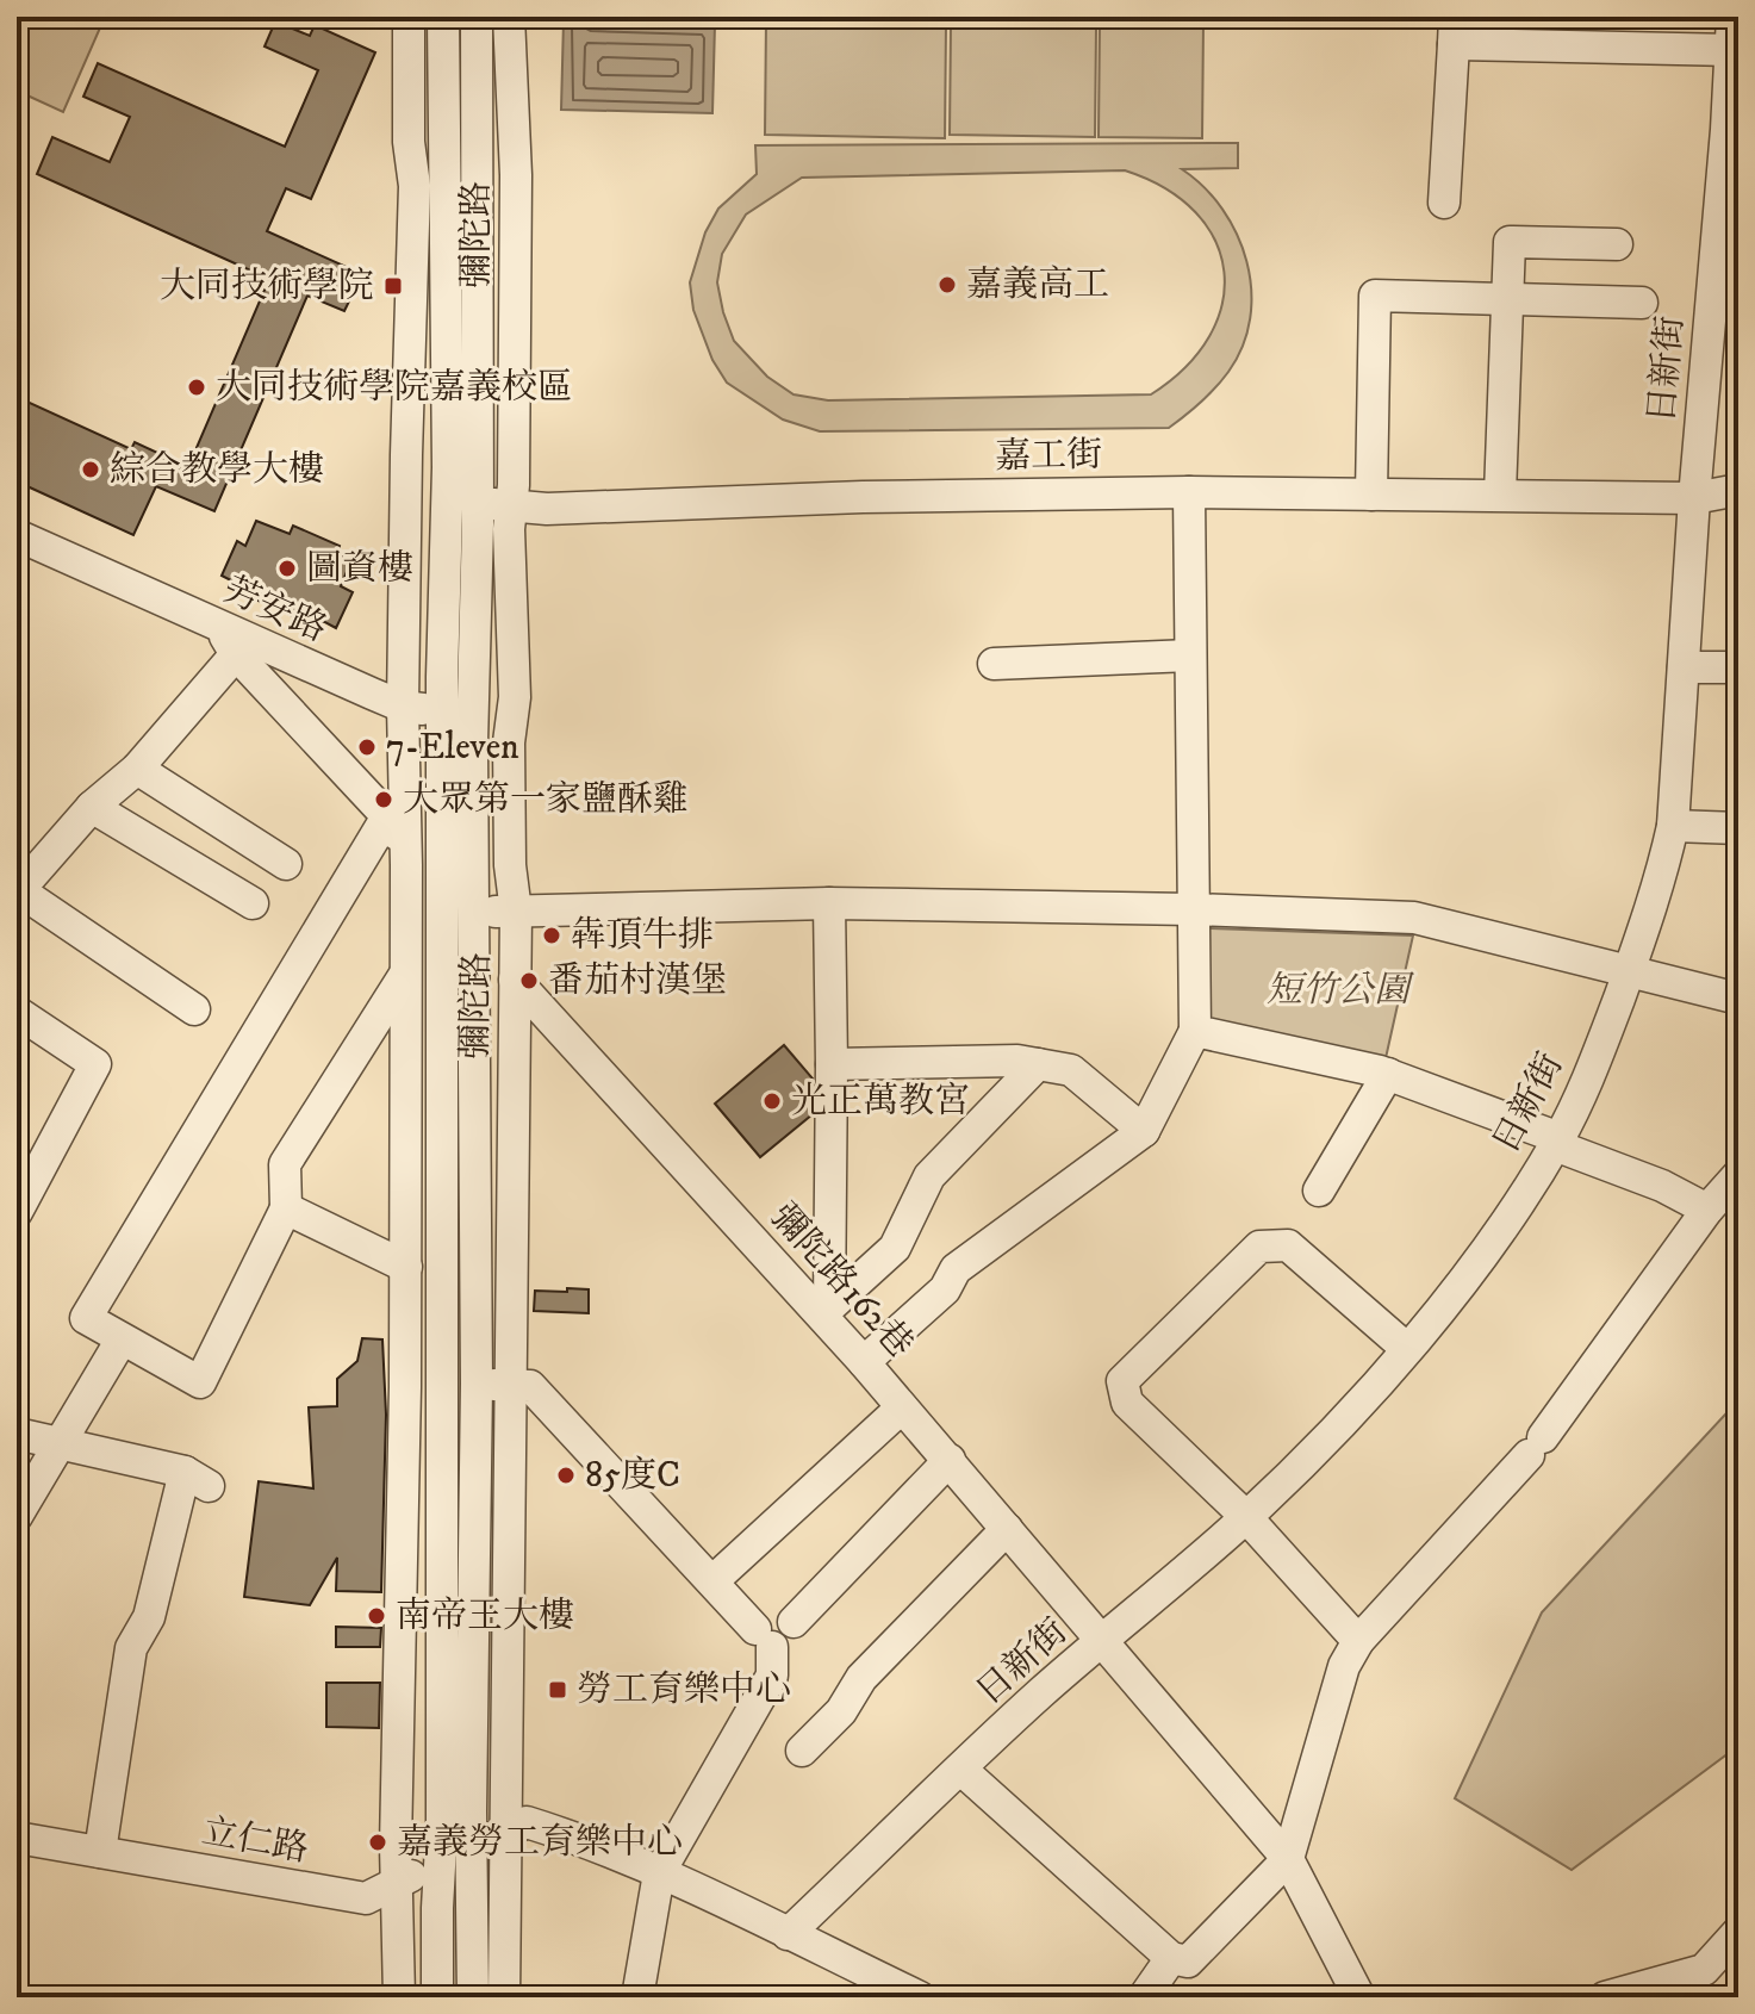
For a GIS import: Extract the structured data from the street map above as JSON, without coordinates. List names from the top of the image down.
{
  "streets": {
    "street": [
      "彌陀路",
      "日新街",
      "嘉工街",
      "芳安路",
      "彌陀路162巷",
      "立仁路"
    ]
  },
  "crossings": [
    ["彌陀路", "嘉工街"],
    ["彌陀路", "芳安路"],
    ["彌陀路", "彌陀路162巷"],
    ["彌陀路", "立仁路"],
    ["日新街", "嘉工街"],
    ["日新街", "彌陀路162巷"]
  ],
  "parks": ["短竹公園"],
  "places": {
    "other": [
      "嘉義高工",
      "大同技術學院嘉義校區",
      "綜合教學大樓",
      "圖資樓",
      "7-Eleven",
      "大眾第一家鹽酥雞",
      "犇頂牛排",
      "番茄村漢堡",
      "光正萬教宮",
      "85度C",
      "南帝王大樓",
      "嘉義勞工育樂中心"
    ],
    "transit": ["大同技術學院", "勞工育樂中心"]
  }
}
